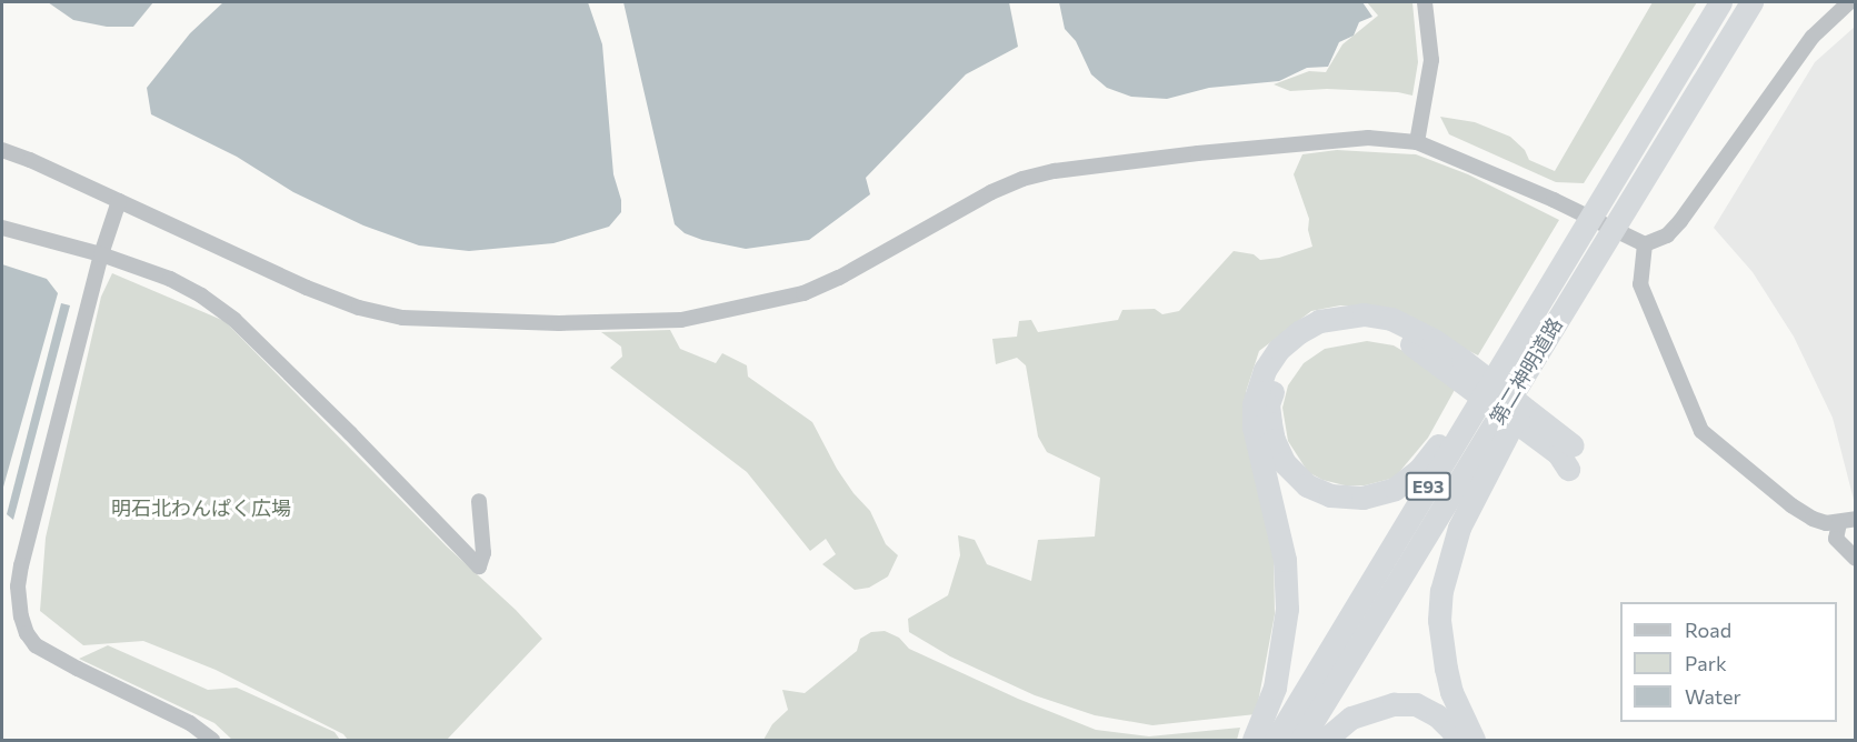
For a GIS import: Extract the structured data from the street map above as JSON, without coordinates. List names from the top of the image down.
{
  "streets": {
    "highway": ["第二神明道路", "E93"]
  },
  "parks": ["明石北わんぱく広場"],
  "legend": ["Road", "Park", "Water"]
}
